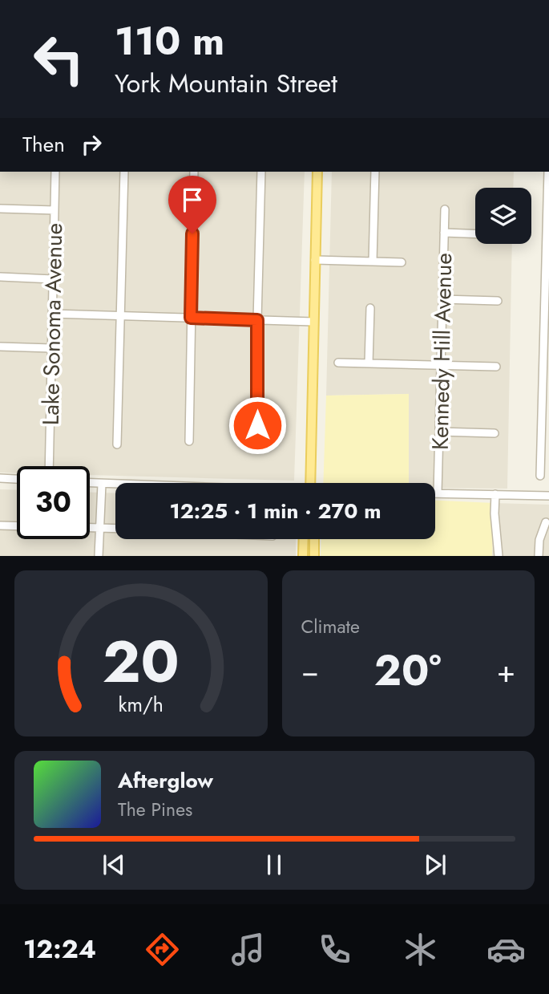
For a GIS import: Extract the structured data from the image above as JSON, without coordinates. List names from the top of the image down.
{
  "streets": {
    "street": ["Lake Sonoma Avenue", "Kennedy Hill Avenue"]
  },
  "page": {
    "turn": ["110 m", "York Mountain Street"],
    "then": "Then",
    "limit": "30",
    "trip": "12:25 · 1 min · 270 m",
    "tile": "Climate",
    "heat": ["−", "20°", "+"],
    "song": ["Afterglow", "The Pines"],
    "tabs": "12:24",
    "gauge": ["20", "km/h"]
  }
}
